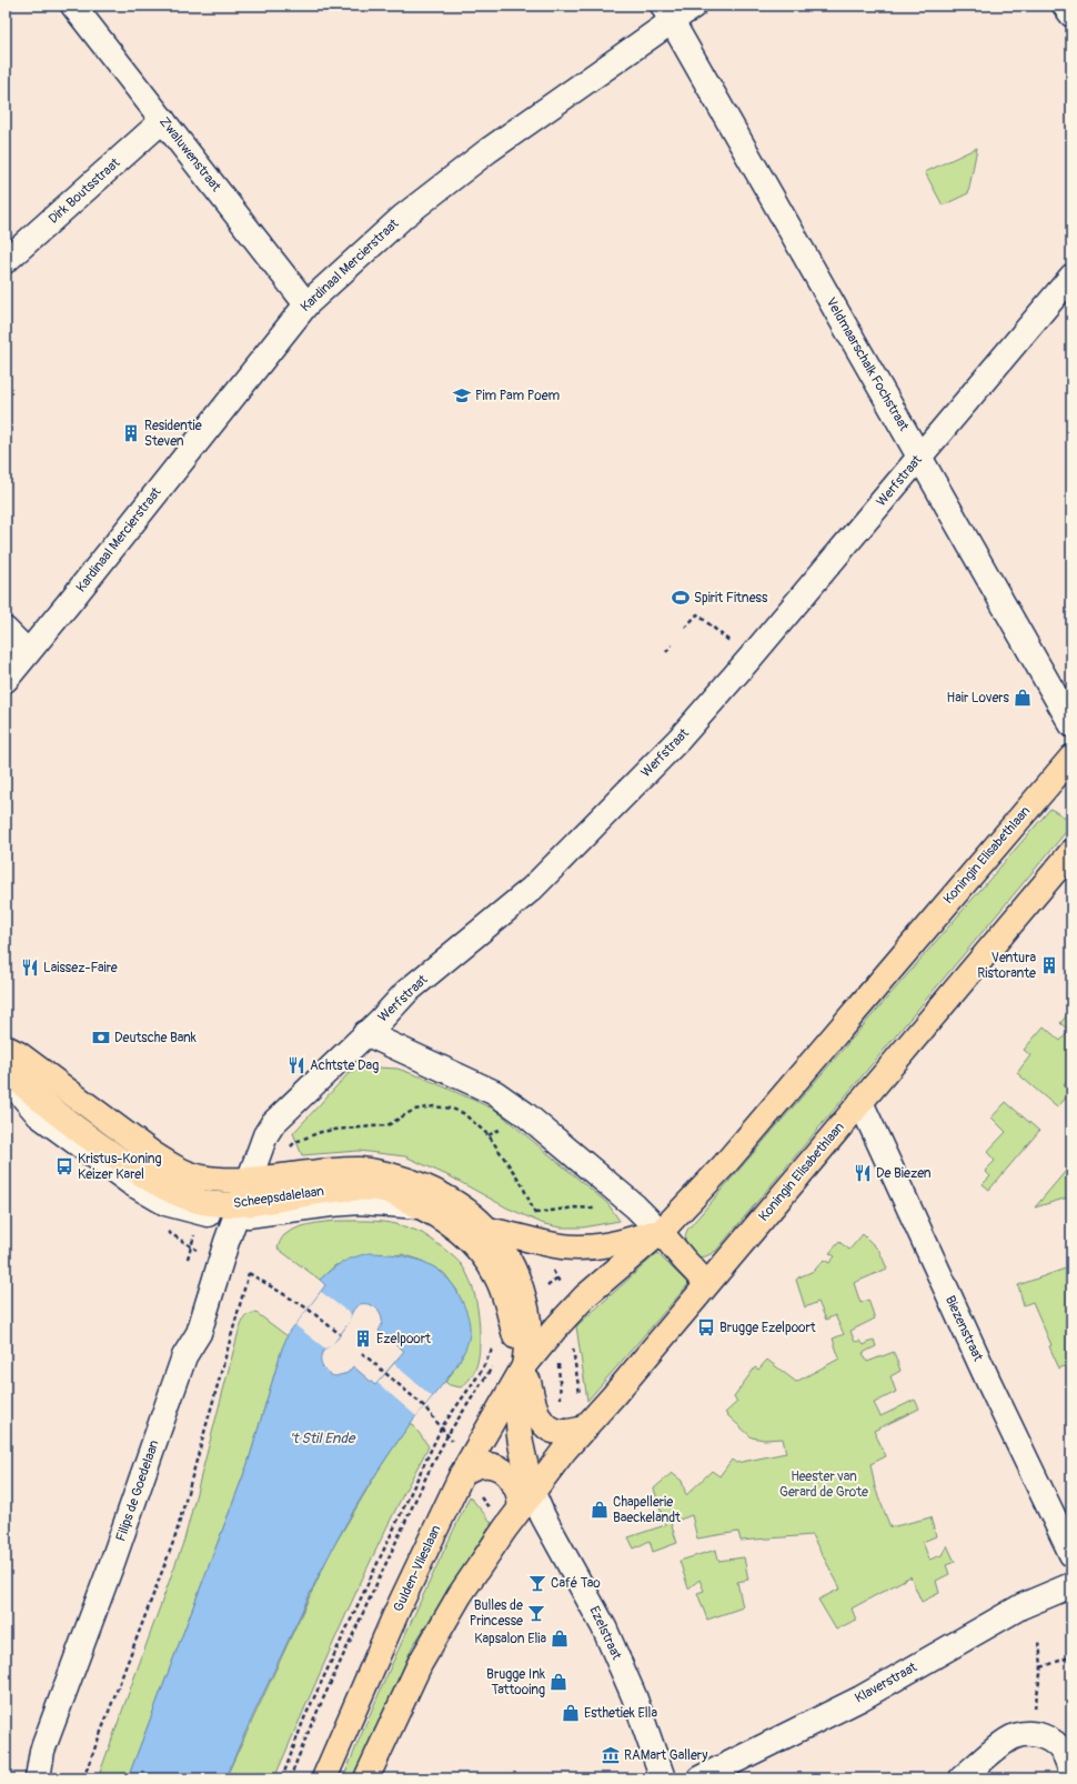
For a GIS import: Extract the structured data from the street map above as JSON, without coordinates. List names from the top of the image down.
{
  "streets": {
    "main road": ["Koningin Elisabethlaan", "Scheepsdalelaan", "Gulden-Vlieslaan"],
    "street": [
      "Zwaluwenstraat",
      "Dirk Boutsstraat",
      "Kardinaal Mercierstraat",
      "Veldmaarschalk Fochstraat",
      "Werfstraat",
      "Biezenstraat",
      "Filips de Goedelaan",
      "Ezelstraat",
      "Klaverstraat"
    ]
  },
  "crossings": [
    ["Zwaluwenstraat", "Dirk Boutsstraat"],
    ["Zwaluwenstraat", "Kardinaal Mercierstraat"],
    ["Kardinaal Mercierstraat", "Veldmaarschalk Fochstraat"],
    ["Veldmaarschalk Fochstraat", "Werfstraat"],
    ["Werfstraat", "Scheepsdalelaan"],
    ["Werfstraat", "Filips de Goedelaan"],
    ["Koningin Elisabethlaan", "Scheepsdalelaan"],
    ["Koningin Elisabethlaan", "Biezenstraat"],
    ["Koningin Elisabethlaan", "Gulden-Vlieslaan"],
    ["Koningin Elisabethlaan", "Ezelstraat"],
    ["Scheepsdalelaan", "Filips de Goedelaan"],
    ["Scheepsdalelaan", "Gulden-Vlieslaan"],
    ["Scheepsdalelaan", "Ezelstraat"]
  ],
  "water": ["'t Stil Ende"],
  "parks": ["Heester van Gerard de Grote"],
  "places": {
    "school or university": ["Pim Pam Poem"],
    "building": ["Residentie Steven", "Ventura Ristorante", "Ezelpoort"],
    "sports": ["Spirit Fitness"],
    "shop": [
      "Hair Lovers",
      "Chapellerie Baeckelandt",
      "Kapsalon Elia",
      "Brugge Ink Tattooing",
      "Esthetiek Ella"
    ],
    "restaurant": ["Laissez-Faire", "Achtste Dag", "De Biezen"],
    "bank": ["Deutsche Bank"],
    "bus stop": ["Kristus-Koning Keizer Karel", "Brugge Ezelpoort"],
    "bar": ["Café Tao", "Bulles de Princesse"],
    "museum": ["RAMart Gallery"]
  }
}
